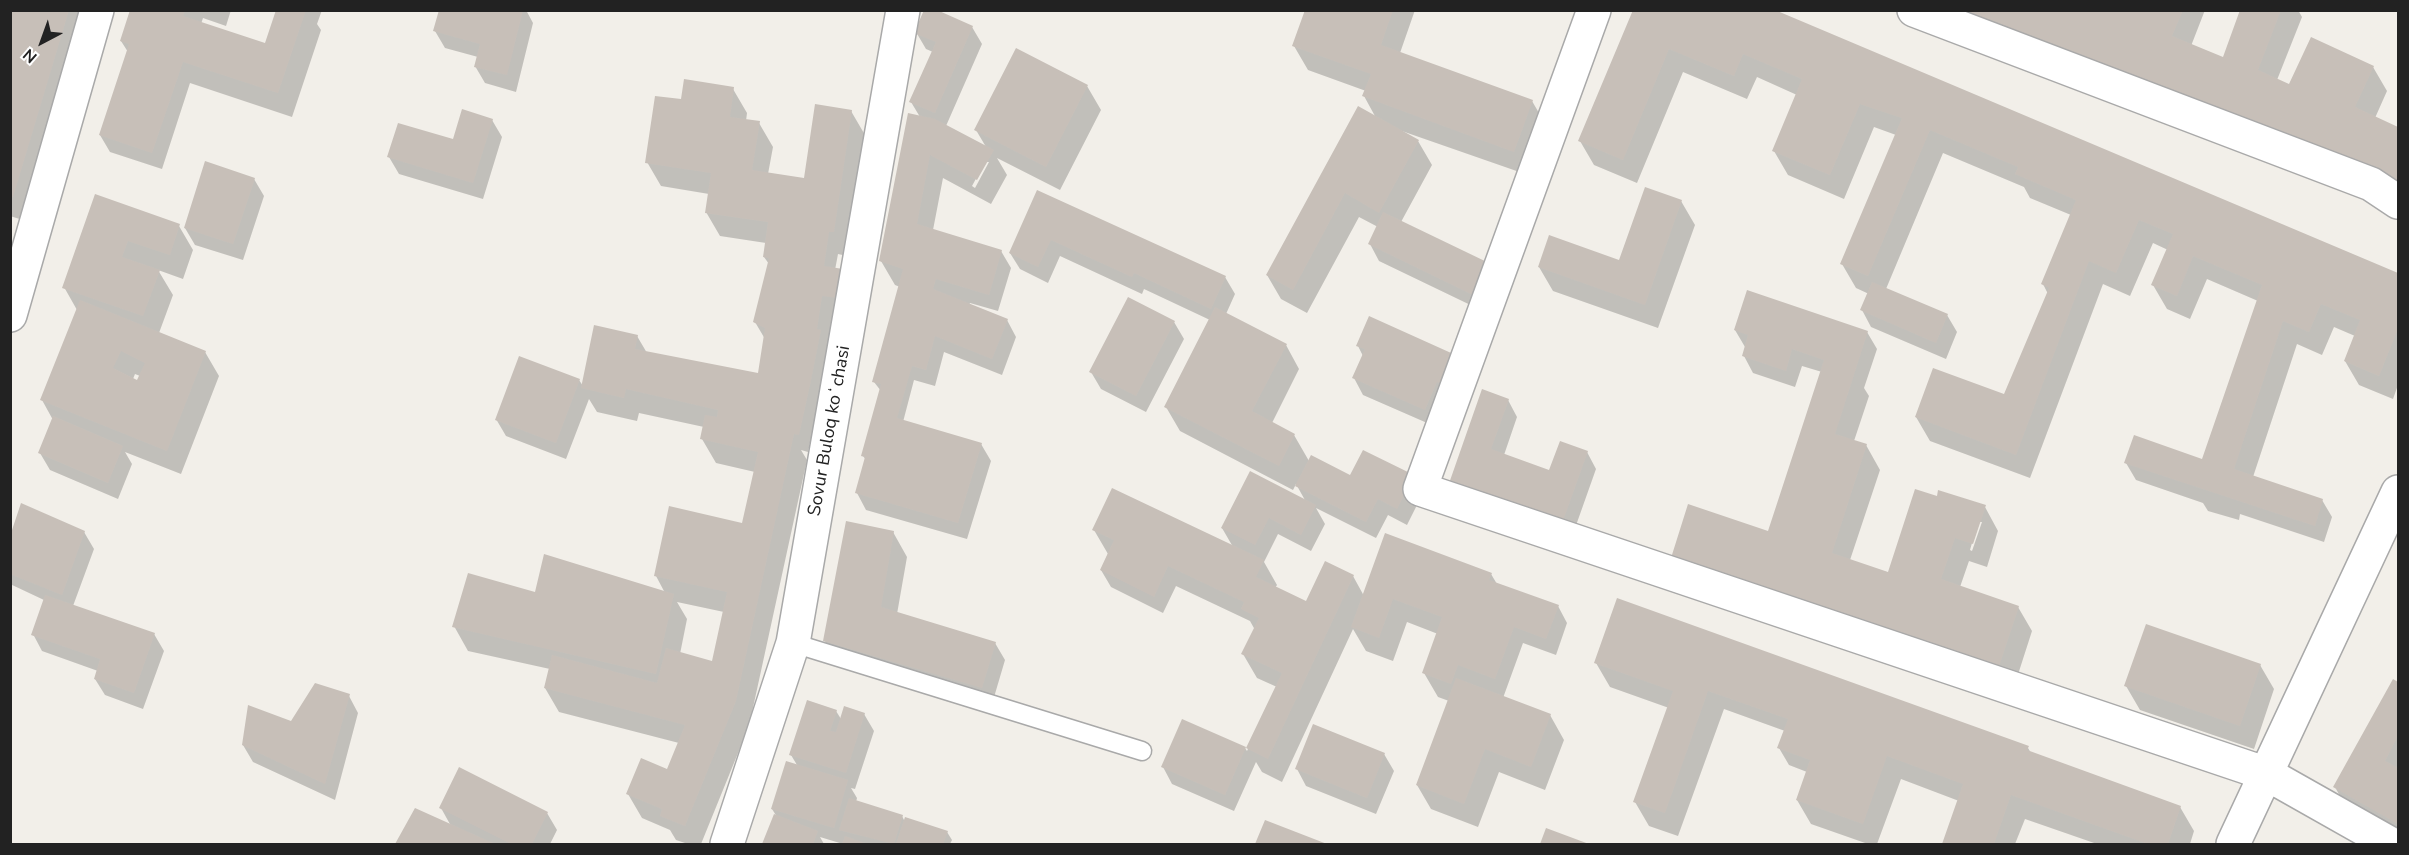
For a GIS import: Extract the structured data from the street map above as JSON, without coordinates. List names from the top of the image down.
{
  "streets": {
    "street": ["Sovur Buloq koʻchasi"]
  },
  "north": "bottom left"
}
